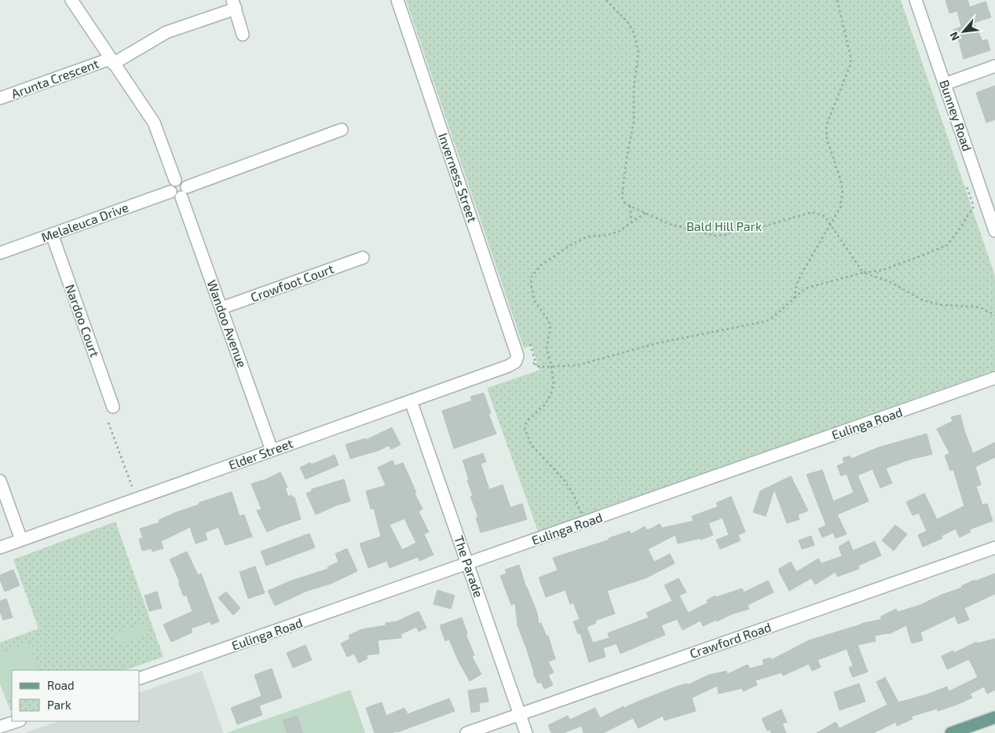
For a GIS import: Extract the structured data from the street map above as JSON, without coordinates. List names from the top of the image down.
{
  "streets": {
    "street": [
      "Arunta Crescent",
      "Bunney Road",
      "Inverness Street",
      "Melaleuca Drive",
      "Crowfoot Court",
      "Nardoo Court",
      "Wandoo Avenue",
      "Eulinga Road",
      "Elder Street",
      "The Parade",
      "Crawford Road"
    ]
  },
  "crossings": [
    ["Inverness Street", "Elder Street"],
    ["Melaleuca Drive", "Nardoo Court"],
    ["Melaleuca Drive", "Wandoo Avenue"],
    ["Crowfoot Court", "Wandoo Avenue"],
    ["Wandoo Avenue", "Elder Street"],
    ["Eulinga Road", "The Parade"],
    ["Elder Street", "The Parade"],
    ["The Parade", "Crawford Road"]
  ],
  "parks": ["Bald Hill Park"],
  "legend": ["Road", "Park"],
  "north": "bottom left"
}
